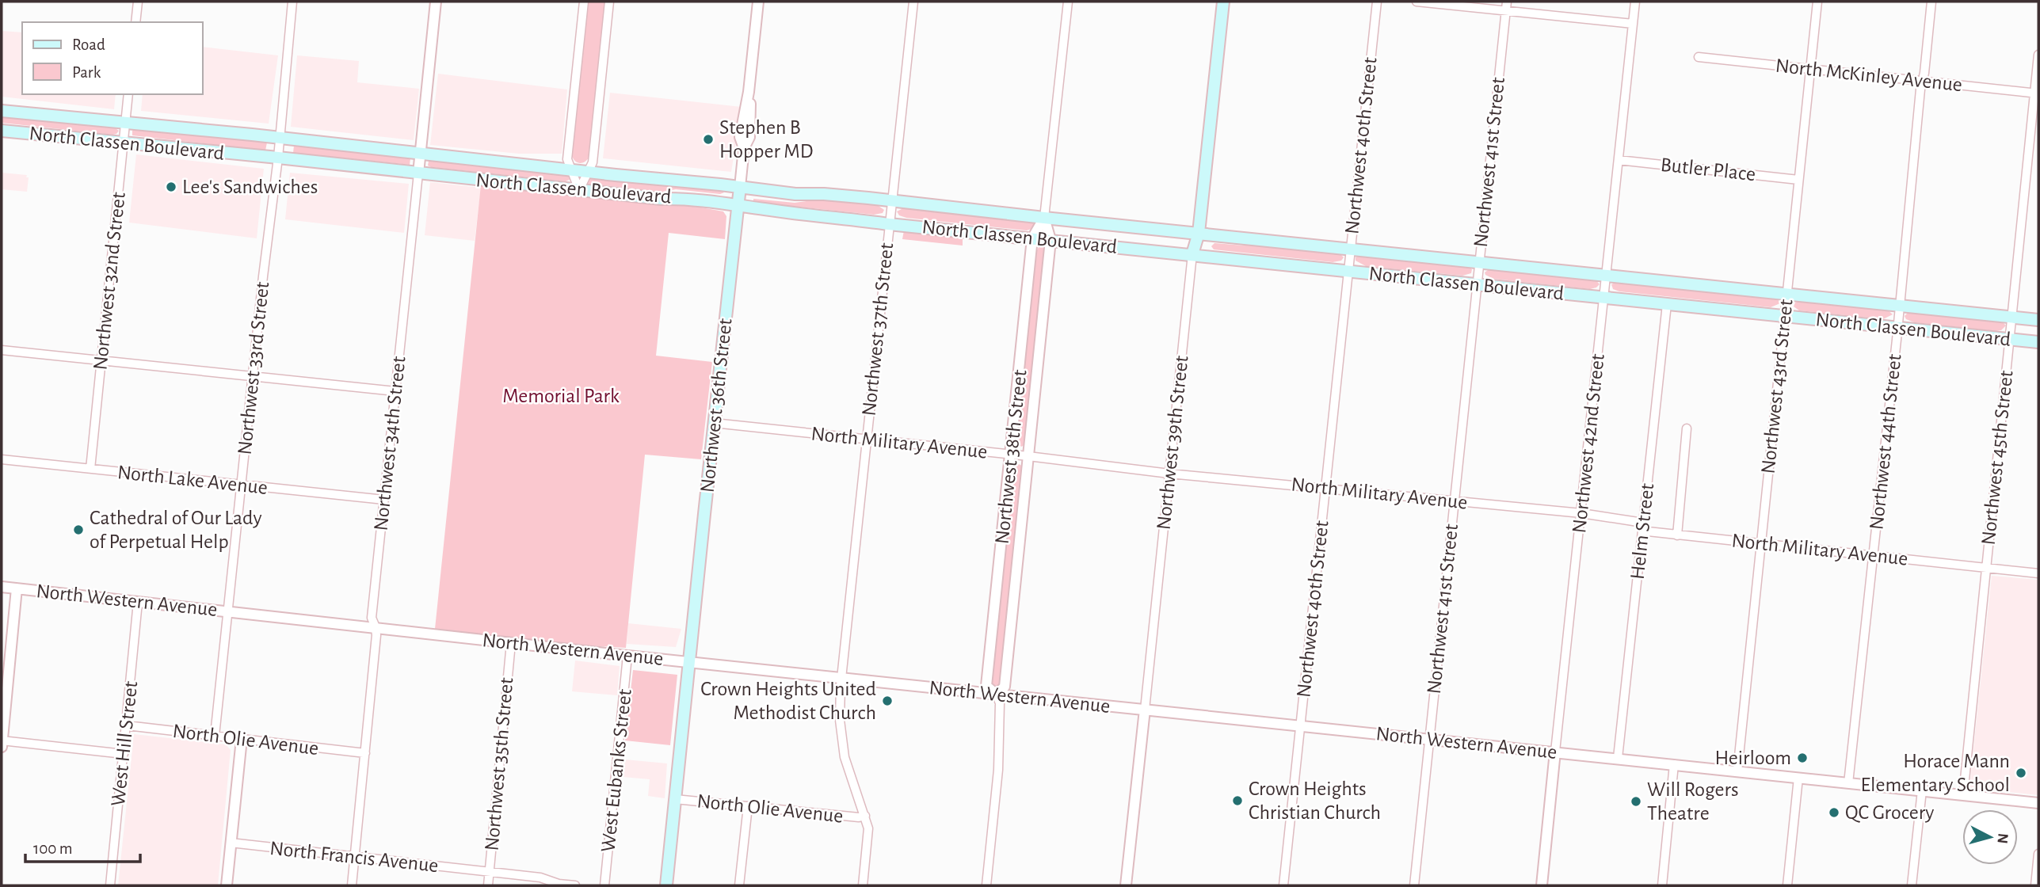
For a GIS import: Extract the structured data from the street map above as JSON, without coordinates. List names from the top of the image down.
{
  "streets": {
    "main road": ["North Classen Boulevard", "Northwest 36th Street", "Northwest 39th Street"],
    "street": [
      "North McKinley Avenue",
      "Northwest 40th Street",
      "Northwest 41st Street",
      "Butler Place",
      "Northwest 32nd Street",
      "Northwest 37th Street",
      "Northwest 33rd Street",
      "Northwest 43rd Street",
      "Northwest 44th Street",
      "North Military Avenue",
      "Northwest 34th Street",
      "Northwest 42nd Street",
      "Northwest 38th Street",
      "Northwest 45th Street",
      "North Lake Avenue",
      "Helm Street",
      "North Western Avenue",
      "North Olie Avenue",
      "West Hill Street",
      "Northwest 35th Street",
      "West Eubanks Street",
      "North Francis Avenue"
    ]
  },
  "crossings": [
    ["North McKinley Avenue", "Northwest 43rd Street"],
    ["North McKinley Avenue", "Northwest 44th Street"],
    ["North McKinley Avenue", "Northwest 45th Street"],
    ["North Classen Boulevard", "Northwest 40th Street"],
    ["North Classen Boulevard", "Northwest 41st Street"],
    ["North Classen Boulevard", "Northwest 32nd Street"],
    ["North Classen Boulevard", "Northwest 37th Street"],
    ["North Classen Boulevard", "Northwest 33rd Street"],
    ["North Classen Boulevard", "Northwest 43rd Street"],
    ["North Classen Boulevard", "Northwest 36th Street"],
    ["North Classen Boulevard", "Northwest 44th Street"],
    ["North Classen Boulevard", "Northwest 39th Street"],
    ["North Classen Boulevard", "Northwest 34th Street"],
    ["North Classen Boulevard", "Northwest 42nd Street"],
    ["North Classen Boulevard", "Northwest 38th Street"],
    ["North Classen Boulevard", "Northwest 45th Street"],
    ["North Classen Boulevard", "Helm Street"],
    ["Northwest 40th Street", "North Military Avenue"],
    ["Northwest 40th Street", "North Western Avenue"],
    ["Northwest 41st Street", "North Military Avenue"],
    ["Northwest 41st Street", "North Western Avenue"],
    ["Butler Place", "Northwest 43rd Street"],
    ["Butler Place", "Northwest 42nd Street"],
    ["Northwest 32nd Street", "North Lake Avenue"],
    ["Northwest 37th Street", "North Military Avenue"],
    ["Northwest 37th Street", "North Western Avenue"],
    ["Northwest 37th Street", "North Olie Avenue"],
    ["Northwest 33rd Street", "North Lake Avenue"],
    ["Northwest 33rd Street", "North Western Avenue"],
    ["Northwest 33rd Street", "North Olie Avenue"],
    ["Northwest 43rd Street", "North Military Avenue"],
    ["Northwest 43rd Street", "North Western Avenue"],
    ["Northwest 36th Street", "North Military Avenue"],
    ["Northwest 36th Street", "North Western Avenue"],
    ["Northwest 36th Street", "North Olie Avenue"],
    ["Northwest 44th Street", "North Military Avenue"],
    ["Northwest 44th Street", "North Western Avenue"],
    ["North Military Avenue", "Northwest 39th Street"],
    ["North Military Avenue", "Northwest 42nd Street"],
    ["North Military Avenue", "Northwest 38th Street"],
    ["North Military Avenue", "Northwest 45th Street"],
    ["North Military Avenue", "Helm Street"],
    ["Northwest 39th Street", "North Western Avenue"],
    ["Northwest 34th Street", "North Lake Avenue"],
    ["Northwest 34th Street", "North Western Avenue"],
    ["Northwest 34th Street", "North Olie Avenue"],
    ["Northwest 34th Street", "North Francis Avenue"],
    ["Northwest 42nd Street", "North Western Avenue"],
    ["Northwest 38th Street", "North Western Avenue"],
    ["Northwest 45th Street", "North Western Avenue"],
    ["Helm Street", "North Western Avenue"],
    ["North Western Avenue", "West Hill Street"],
    ["North Western Avenue", "Northwest 35th Street"],
    ["North Western Avenue", "West Eubanks Street"],
    ["North Olie Avenue", "West Hill Street"],
    ["Northwest 35th Street", "North Francis Avenue"]
  ],
  "parks": ["Memorial Park"],
  "places": [
    "Stephen B Hopper MD",
    "Lee's Sandwiches",
    "Cathedral of Our Lady of Perpetual Help",
    "Crown Heights United Methodist Church",
    "Heirloom",
    "Horace Mann Elementary School",
    "Crown Heights Christian Church",
    "Will Rogers Theatre",
    "QC Grocery"
  ],
  "legend": ["Road", "Park"],
  "scale_bar": "100 m",
  "north": "right"
}
